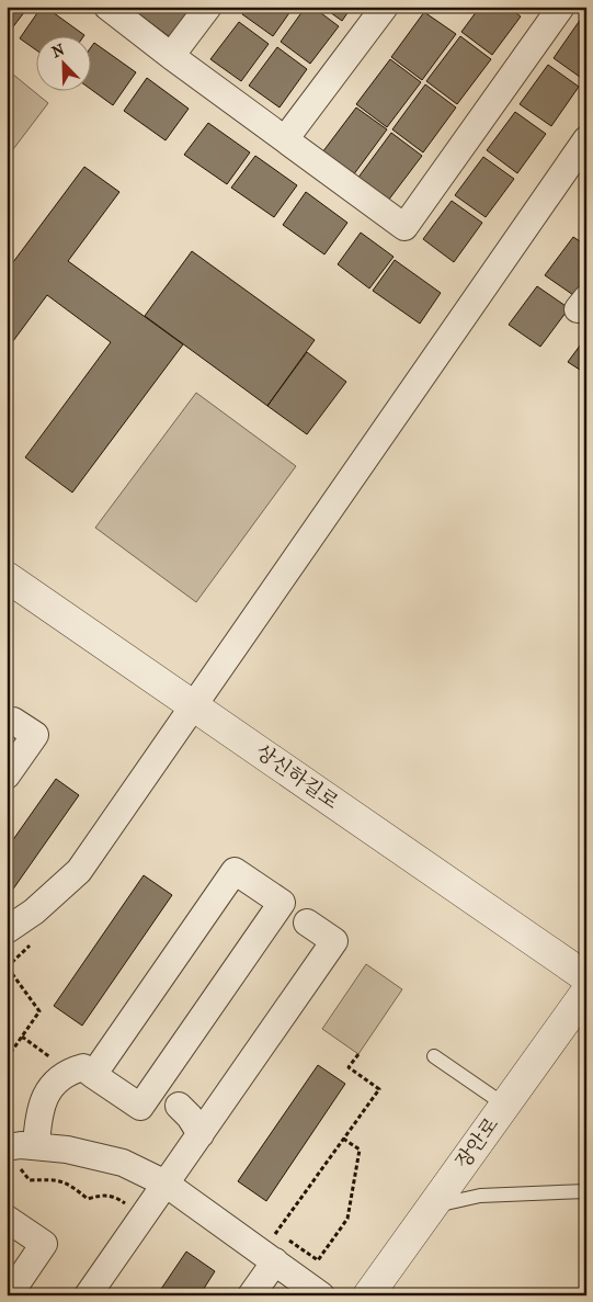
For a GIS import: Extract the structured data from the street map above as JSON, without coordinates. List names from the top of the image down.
{
  "streets": {
    "street": ["상신하길로", "장안로"]
  },
  "north": "top left"
}
